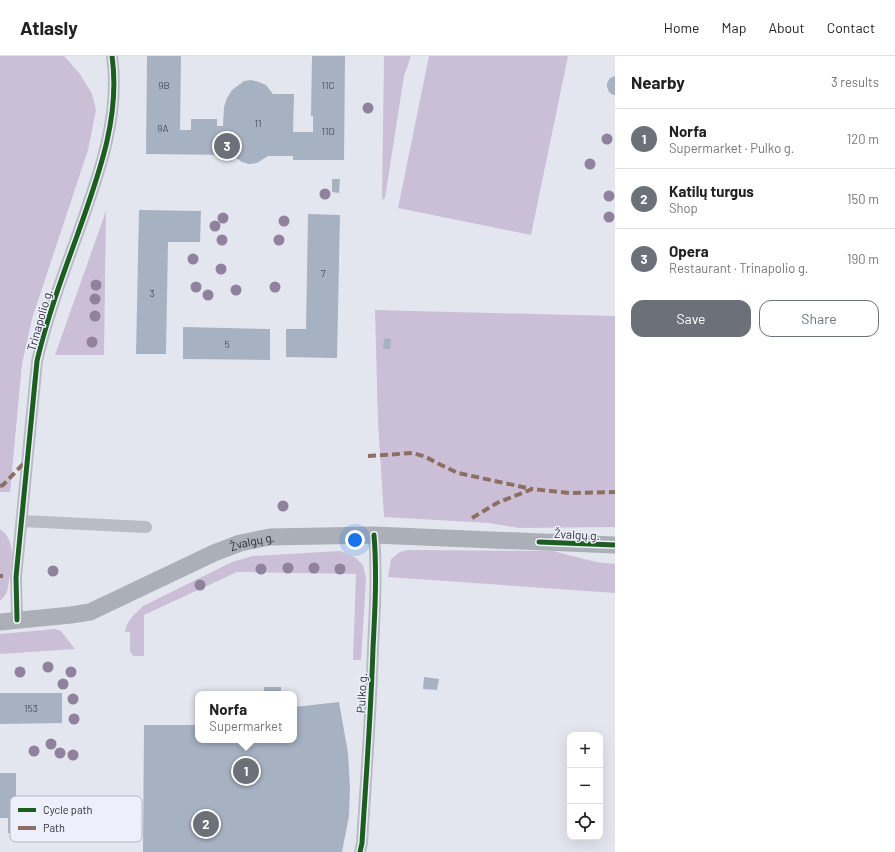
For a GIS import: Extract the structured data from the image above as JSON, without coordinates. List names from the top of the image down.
{
  "streets": {
    "main road": ["Žvalgų g."],
    "street": ["Trinapolio g.", "Pulko g."]
  },
  "crossings": [
    ["Trinapolio g.", "Žvalgų g."],
    ["Žvalgų g.", "Pulko g."]
  ],
  "house_numbers": [
    "9B",
    "11C",
    "11",
    "9A",
    "11D",
    "7",
    "3",
    "5",
    "153"
  ],
  "legend": ["Cycle path", "Path"],
  "page": {
    "header": "Atlasly",
    "nav": [
      "Home",
      "Map",
      "About",
      "Contact"
    ],
    "heading": ["Nearby", "3 results"],
    "list": [
      {
        "mark": "1",
        "name": "Norfa",
        "note": "Supermarket · Pulko g.",
        "value": "120 m"
      },
      {
        "mark": "2",
        "name": "Katilų turgus",
        "note": "Shop",
        "value": "150 m"
      },
      {
        "mark": "3",
        "name": "Opera",
        "note": "Restaurant · Trinapolio g.",
        "value": "190 m"
      }
    ],
    "pins": ["3", "1", "2"],
    "buttons": ["Save", "Share"],
    "popup": ["Norfa", "Supermarket"],
    "map_buttons": ["+", "−"]
  }
}
